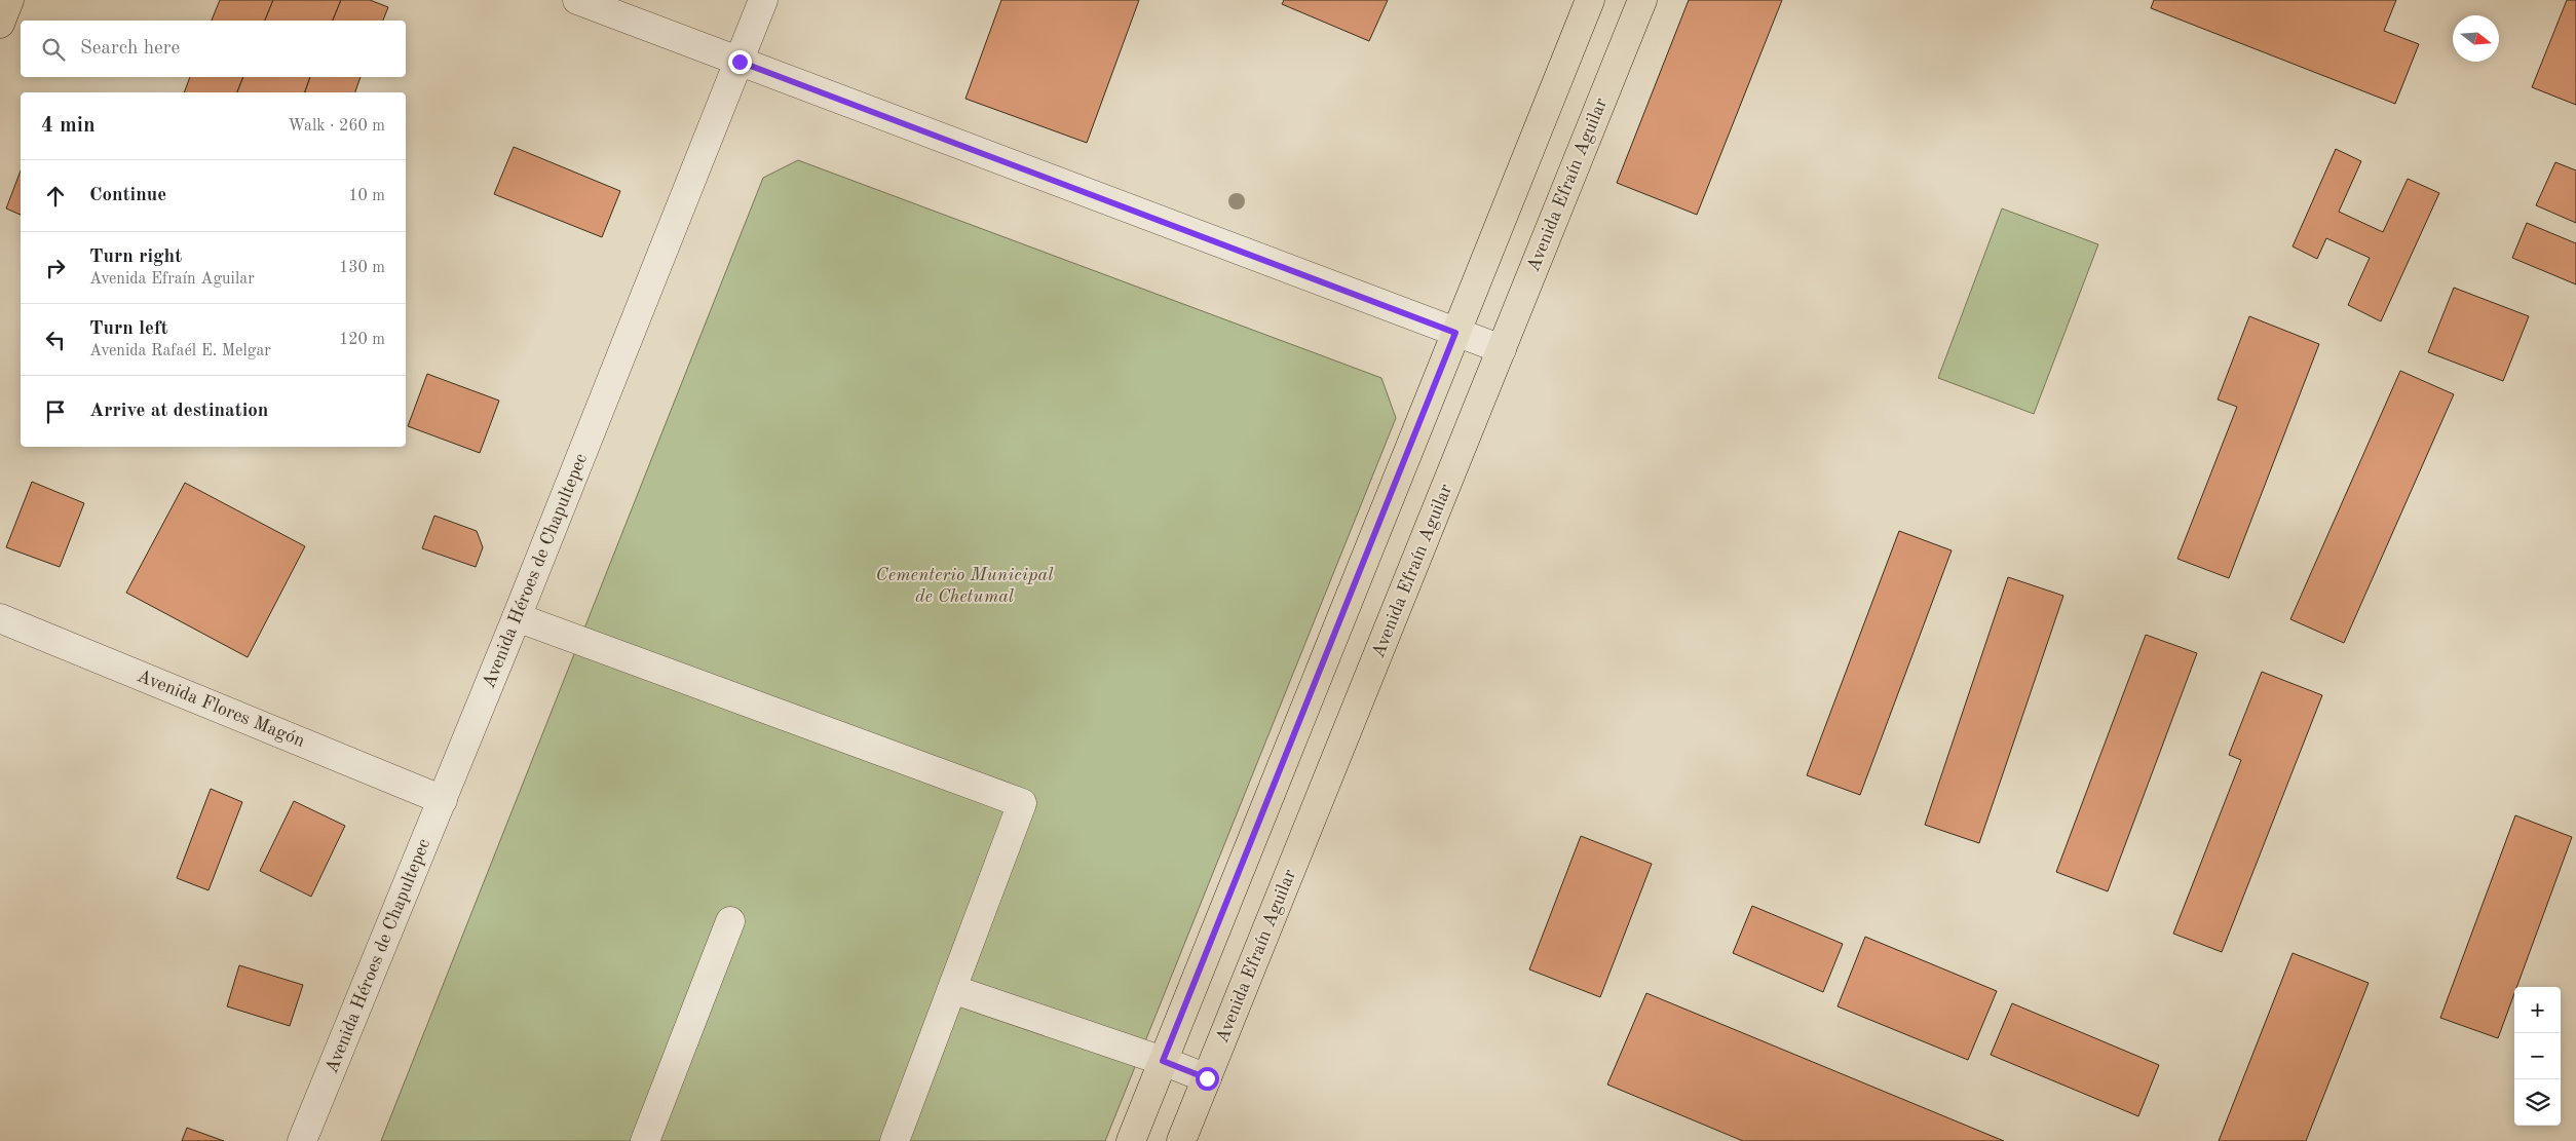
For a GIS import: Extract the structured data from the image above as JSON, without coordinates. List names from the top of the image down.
{
  "streets": {
    "main road": ["Avenida Efraín Aguilar"],
    "street": ["Avenida Héroes de Chapultepec", "Avenida Flores Magón"]
  },
  "crossings": [
    ["Avenida Héroes de Chapultepec", "Avenida Flores Magón"]
  ],
  "parks": ["Cementerio Municipal de Chetumal"],
  "north": "right",
  "page": {
    "search": "Search here",
    "heading": ["4 min", "Walk · 260 m"],
    "list": [
      ["Continue", "10 m"],
      ["Turn right", "Avenida Efraín Aguilar", "130 m"],
      ["Turn left", "Avenida Rafaél E. Melgar", "120 m"],
      "Arrive at destination"
    ],
    "map_buttons": ["+", "−"]
  }
}
